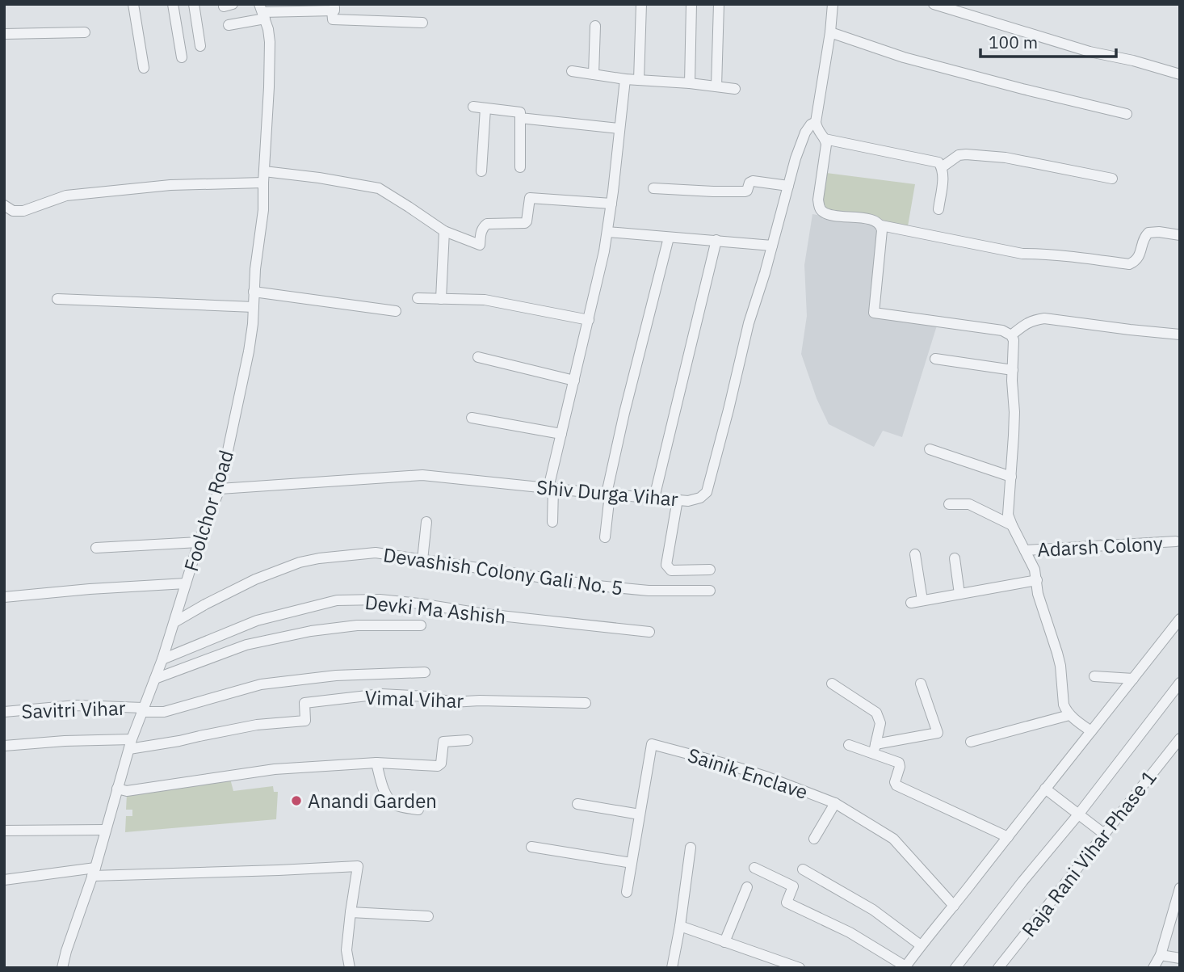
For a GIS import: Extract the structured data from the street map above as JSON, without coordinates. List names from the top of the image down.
{
  "streets": {
    "street": [
      "Shiv Durga Vihar",
      "Foolchor Road",
      "Adarsh Colony",
      "Devashish Colony Gali No. 5",
      "Devki Ma Ashish",
      "Vimal Vihar",
      "Savitri Vihar",
      "Sainik Enclave",
      "Raja Rani Vihar Phase 1"
    ]
  },
  "crossings": [
    ["Shiv Durga Vihar", "Foolchor Road"],
    ["Foolchor Road", "Devashish Colony Gali No. 5"],
    ["Foolchor Road", "Devki Ma Ashish"],
    ["Foolchor Road", "Vimal Vihar"],
    ["Foolchor Road", "Savitri Vihar"]
  ],
  "places": ["Anandi Garden"],
  "scale_bar": "100 m"
}
